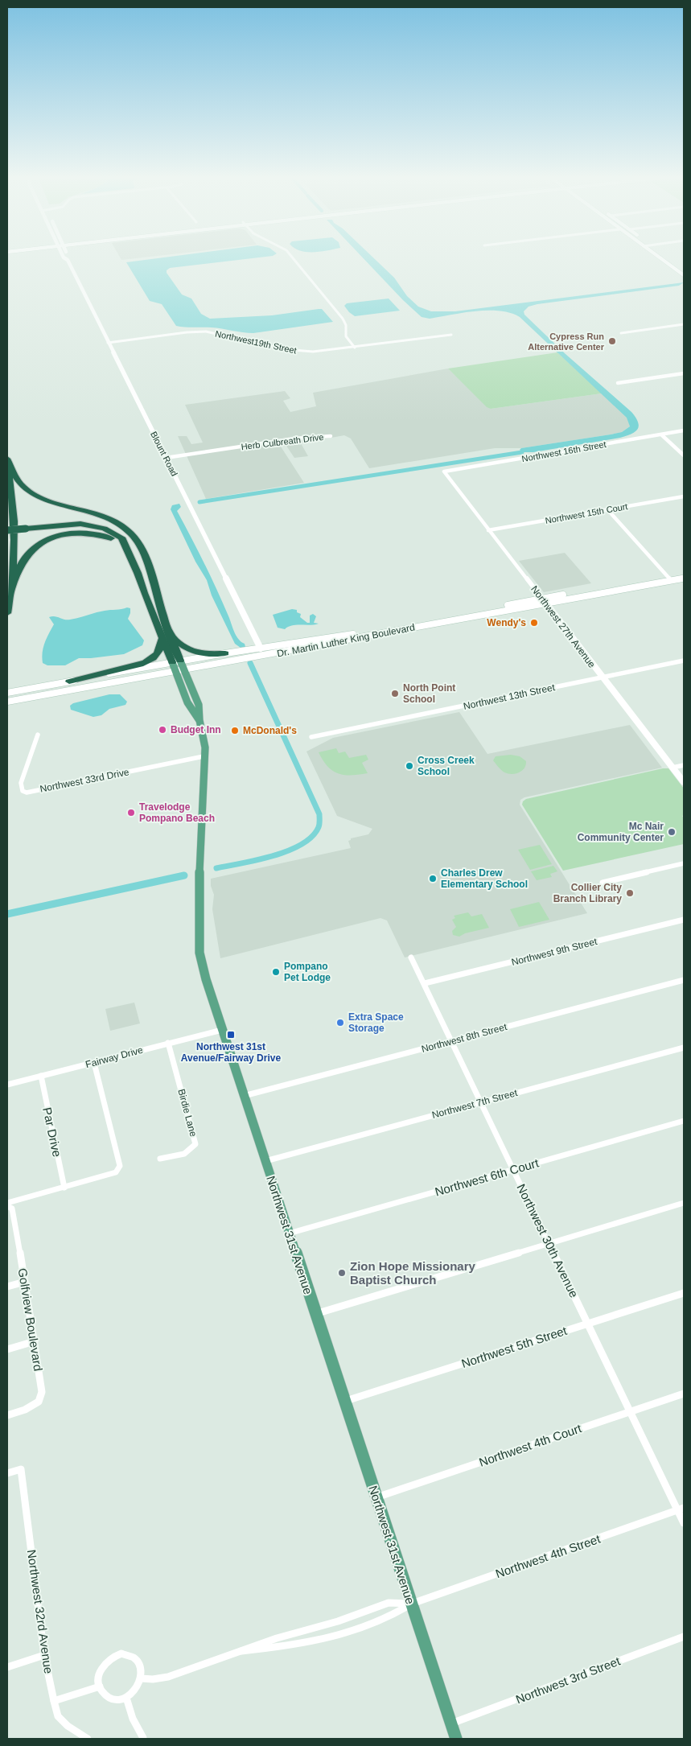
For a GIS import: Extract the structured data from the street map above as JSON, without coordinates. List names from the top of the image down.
{
  "streets": {
    "main road": ["Blount Road", "Dr. Martin Luther King Boulevard", "Northwest 31st Avenue"],
    "street": [
      "Northwest19th Street",
      "Herb Culbreath Drive",
      "Northwest 16th Street",
      "Northwest 15th Court",
      "Northwest 27th Avenue",
      "Northwest 13th Street",
      "Northwest 33rd Drive",
      "Northwest 9th Street",
      "Northwest 8th Street",
      "Fairway Drive",
      "Northwest 7th Street",
      "Birdie Lane",
      "Par Drive",
      "Northwest 6th Court",
      "Northwest 30th Avenue",
      "Golfview Boulevard",
      "Northwest 5th Street",
      "Northwest 4th Court",
      "Northwest 4th Street",
      "Northwest 32rd Avenue",
      "Northwest 3rd Street"
    ]
  },
  "crossings": [
    ["Northwest19th Street", "Blount Road"],
    ["Herb Culbreath Drive", "Blount Road"],
    ["Northwest 16th Street", "Northwest 27th Avenue"],
    ["Blount Road", "Dr. Martin Luther King Boulevard"],
    ["Northwest 15th Court", "Northwest 27th Avenue"],
    ["Northwest 27th Avenue", "Dr. Martin Luther King Boulevard"],
    ["Northwest 27th Avenue", "Northwest 13th Street"],
    ["Dr. Martin Luther King Boulevard", "Northwest 31st Avenue"],
    ["Northwest 33rd Drive", "Northwest 31st Avenue"],
    ["Northwest 9th Street", "Northwest 30th Avenue"],
    ["Northwest 8th Street", "Northwest 31st Avenue"],
    ["Northwest 8th Street", "Northwest 30th Avenue"],
    ["Fairway Drive", "Birdie Lane"],
    ["Fairway Drive", "Par Drive"],
    ["Fairway Drive", "Northwest 31st Avenue"],
    ["Northwest 7th Street", "Northwest 31st Avenue"],
    ["Northwest 7th Street", "Northwest 30th Avenue"],
    ["Northwest 6th Court", "Northwest 31st Avenue"],
    ["Northwest 6th Court", "Northwest 30th Avenue"],
    ["Northwest 31st Avenue", "Northwest 5th Street"],
    ["Northwest 31st Avenue", "Northwest 4th Court"],
    ["Northwest 31st Avenue", "Northwest 4th Street"],
    ["Northwest 31st Avenue", "Northwest 3rd Street"],
    ["Northwest 30th Avenue", "Northwest 5th Street"],
    ["Northwest 30th Avenue", "Northwest 4th Court"],
    ["Northwest 30th Avenue", "Northwest 4th Street"]
  ],
  "places": {
    "other": [
      "Cypress Run Alternative Center",
      "Wendy's",
      "North Point School",
      "Budget Inn",
      "McDonald's",
      "Cross Creek School",
      "Travelodge Pompano Beach",
      "Mc Nair Community Center",
      "Charles Drew Elementary School",
      "Collier City Branch Library",
      "Pompano Pet Lodge",
      "Extra Space Storage",
      "Zion Hope Missionary Baptist Church"
    ],
    "transit": ["Northwest 31st Avenue/Fairway Drive"]
  }
}
